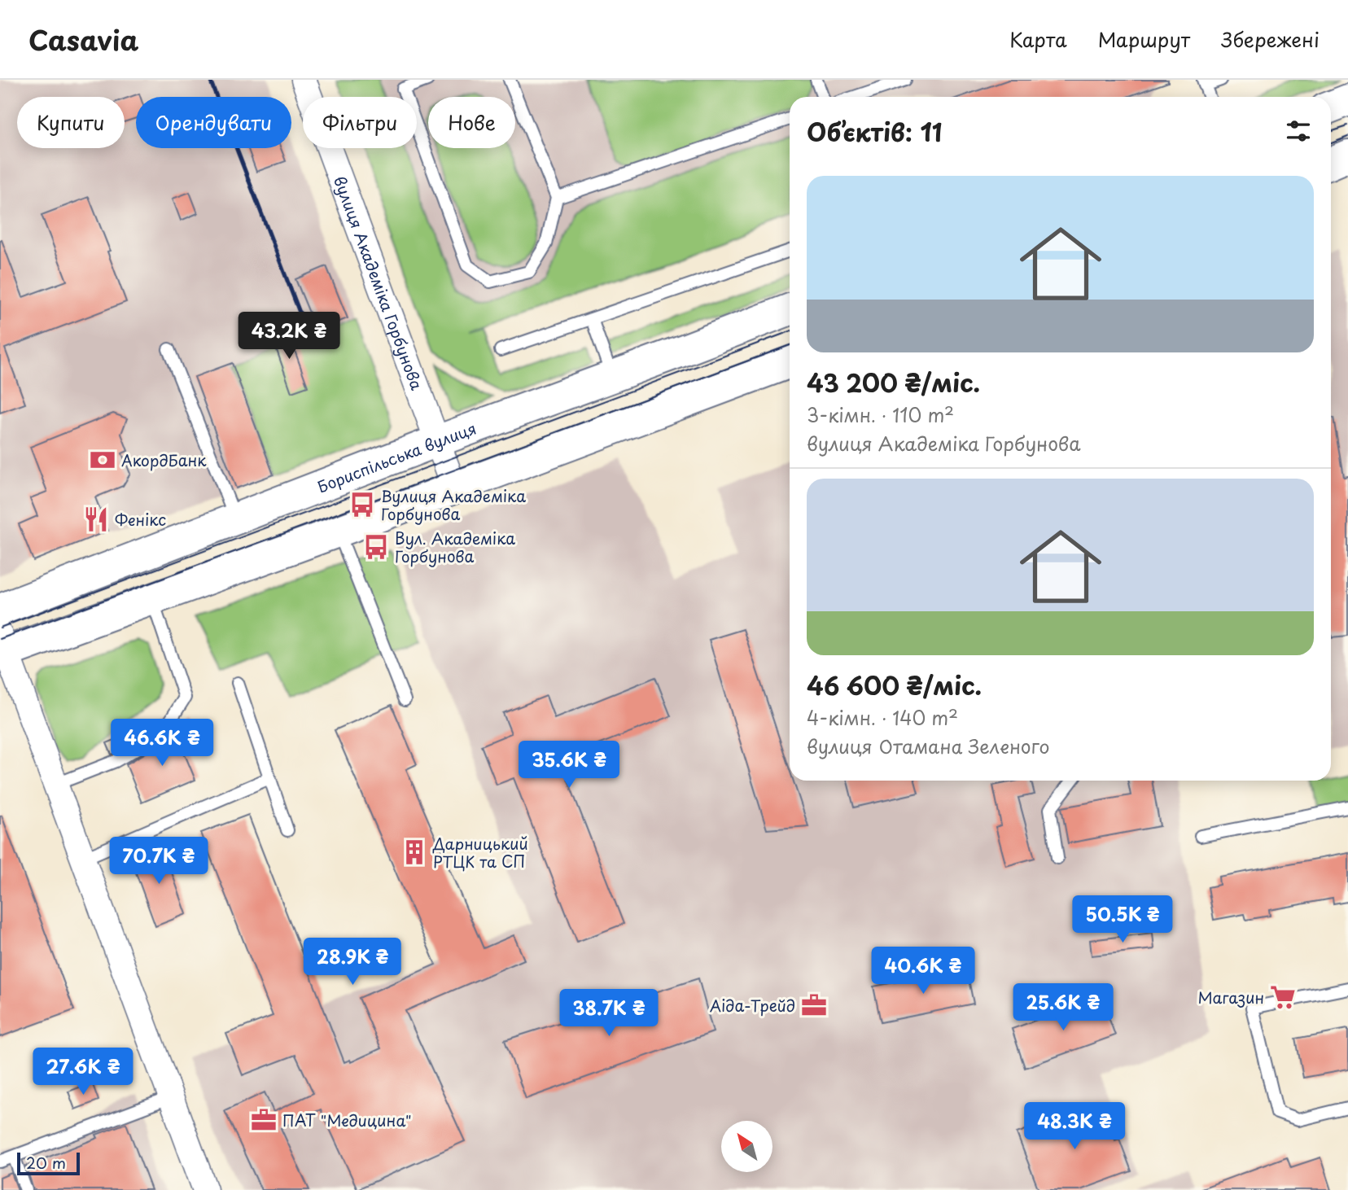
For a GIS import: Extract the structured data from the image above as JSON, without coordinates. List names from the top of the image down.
{
  "streets": {
    "main road": ["Бориспільська вулиця"],
    "street": ["вулиця Академіка Горбунова"]
  },
  "crossings": [
    ["вулиця Академіка Горбунова", "Бориспільська вулиця"]
  ],
  "places": {
    "bank": ["АкордБанк"],
    "bus stop": ["Вулиця Академіка Горбунова", "Вул. Академіка Горбунова"],
    "restaurant": ["Фенікс"],
    "building": ["Дарницький РТЦК та СП"],
    "supermarket": ["Магазин"],
    "office": ["Аіда-Трейд", "ПАТ \"Медицина\""]
  },
  "scale_bar": "20 m",
  "north": "top left",
  "page": {
    "header": "Casavia",
    "nav": ["Карта", "Маршрут", "Збережені"],
    "chip": [
      "Купити",
      "Орендувати",
      "Фільтри",
      "Нове"
    ],
    "heading": "Об’єктів: 11",
    "list": [
      {
        "name": "43 200 ₴/міс.",
        "note": "3-кімн. · 110 m² · вулиця Академіка Горбунова"
      },
      {
        "name": "46 600 ₴/міс.",
        "note": "4-кімн. · 140 m² · вулиця Отамана Зеленого"
      }
    ],
    "price": [
      "43.2K ₴",
      "46.6K ₴",
      "35.6K ₴",
      "70.7K ₴",
      "50.5K ₴",
      "28.9K ₴",
      "40.6K ₴",
      "25.6K ₴",
      "38.7K ₴",
      "27.6K ₴",
      "48.3K ₴"
    ],
    "scale": "20 m"
  }
}
